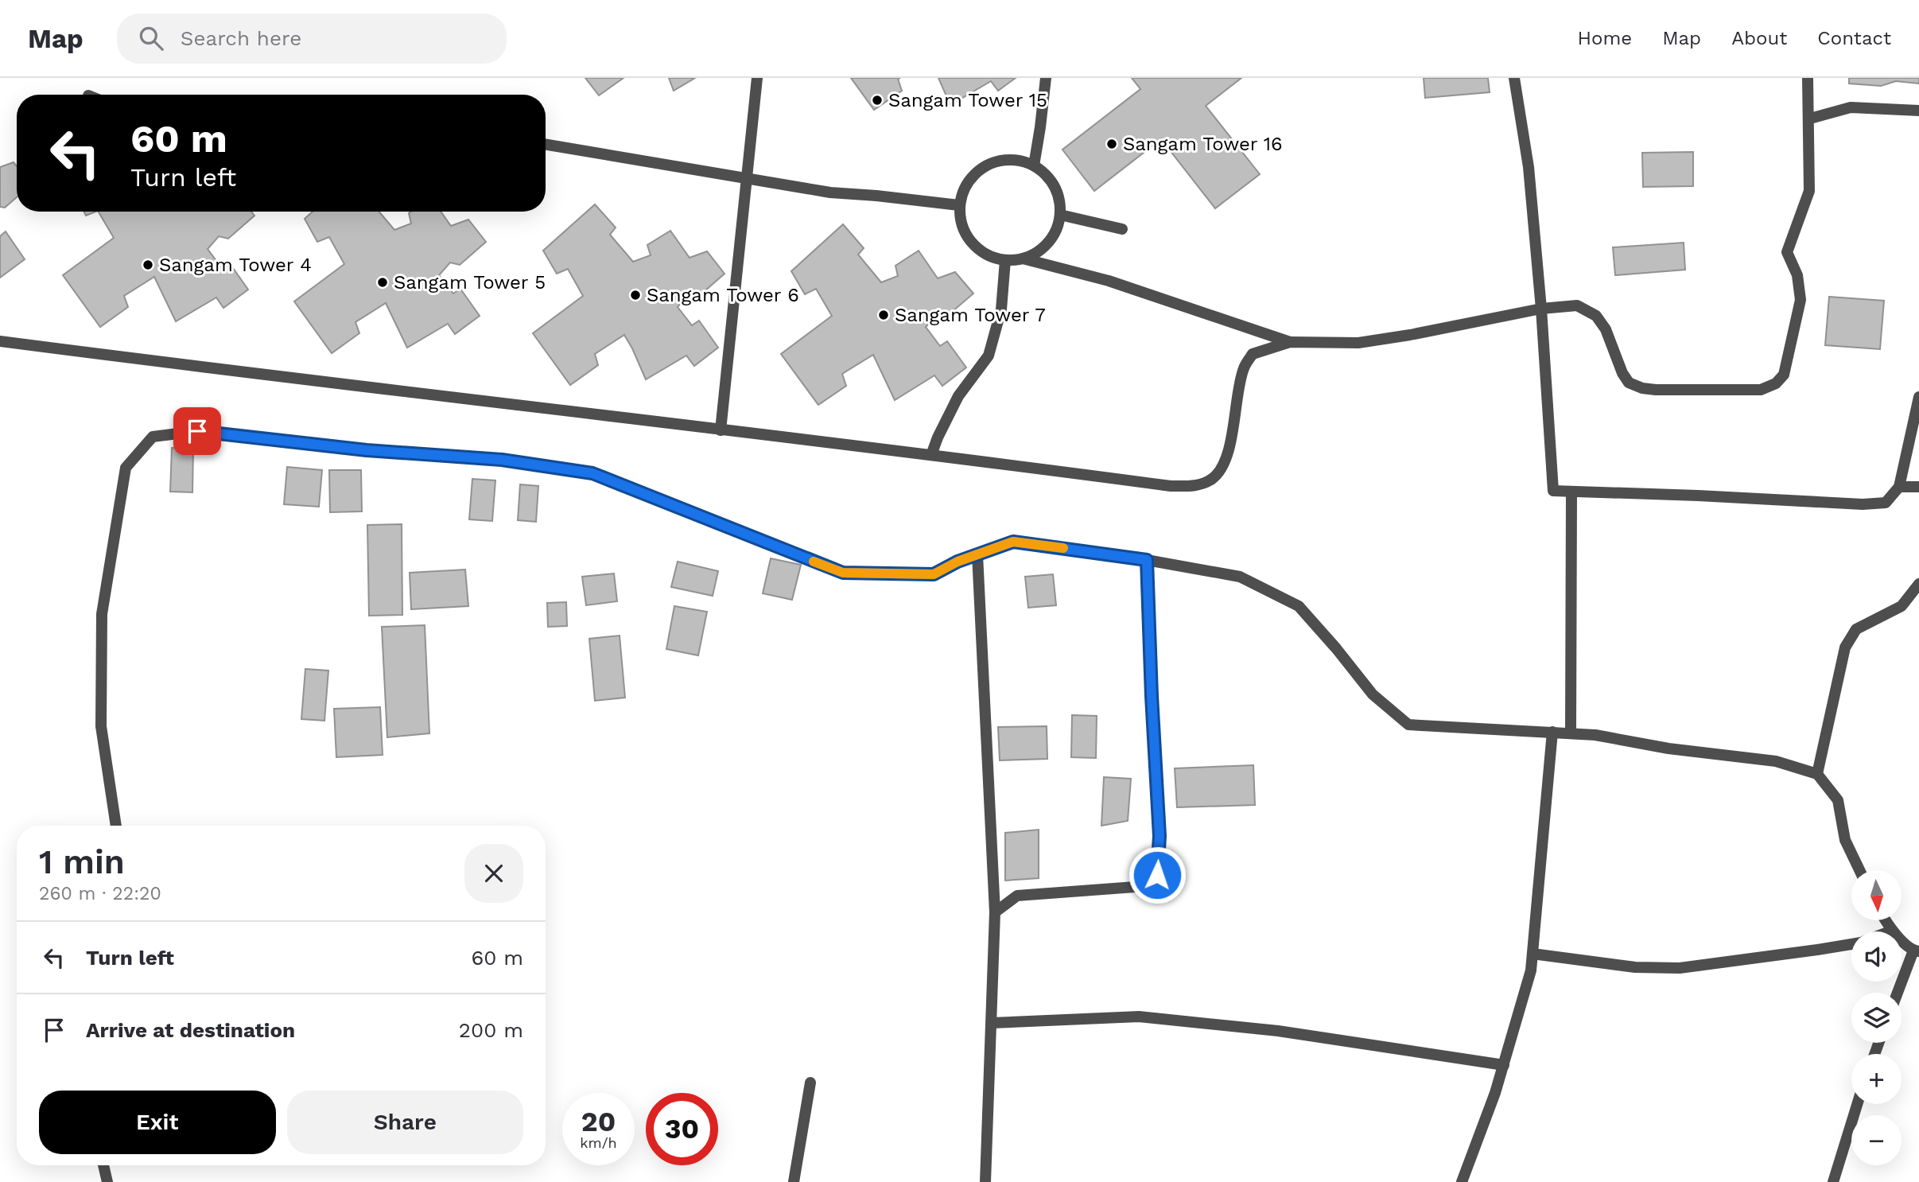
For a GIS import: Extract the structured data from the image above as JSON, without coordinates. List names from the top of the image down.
{
  "places": [
    "Sangam Tower 15",
    "Sangam Tower 16",
    "Sangam Tower 4",
    "Sangam Tower 5",
    "Sangam Tower 6",
    "Sangam Tower 7"
  ],
  "north": "bottom",
  "page": {
    "header": "Map",
    "search": "Search here",
    "nav": [
      "Home",
      "Map",
      "About",
      "Contact"
    ],
    "turn": ["60 m", "Turn left"],
    "heading": ["1 min", "260 m · 22:20"],
    "map_buttons": ["+", "−"],
    "list": [
      {
        "name": "Turn left",
        "value": "60 m"
      },
      {
        "name": "Arrive at destination",
        "value": "200 m"
      }
    ],
    "buttons": ["Exit", "Share"],
    "speed": "20 km/h",
    "limit": "30"
  }
}
